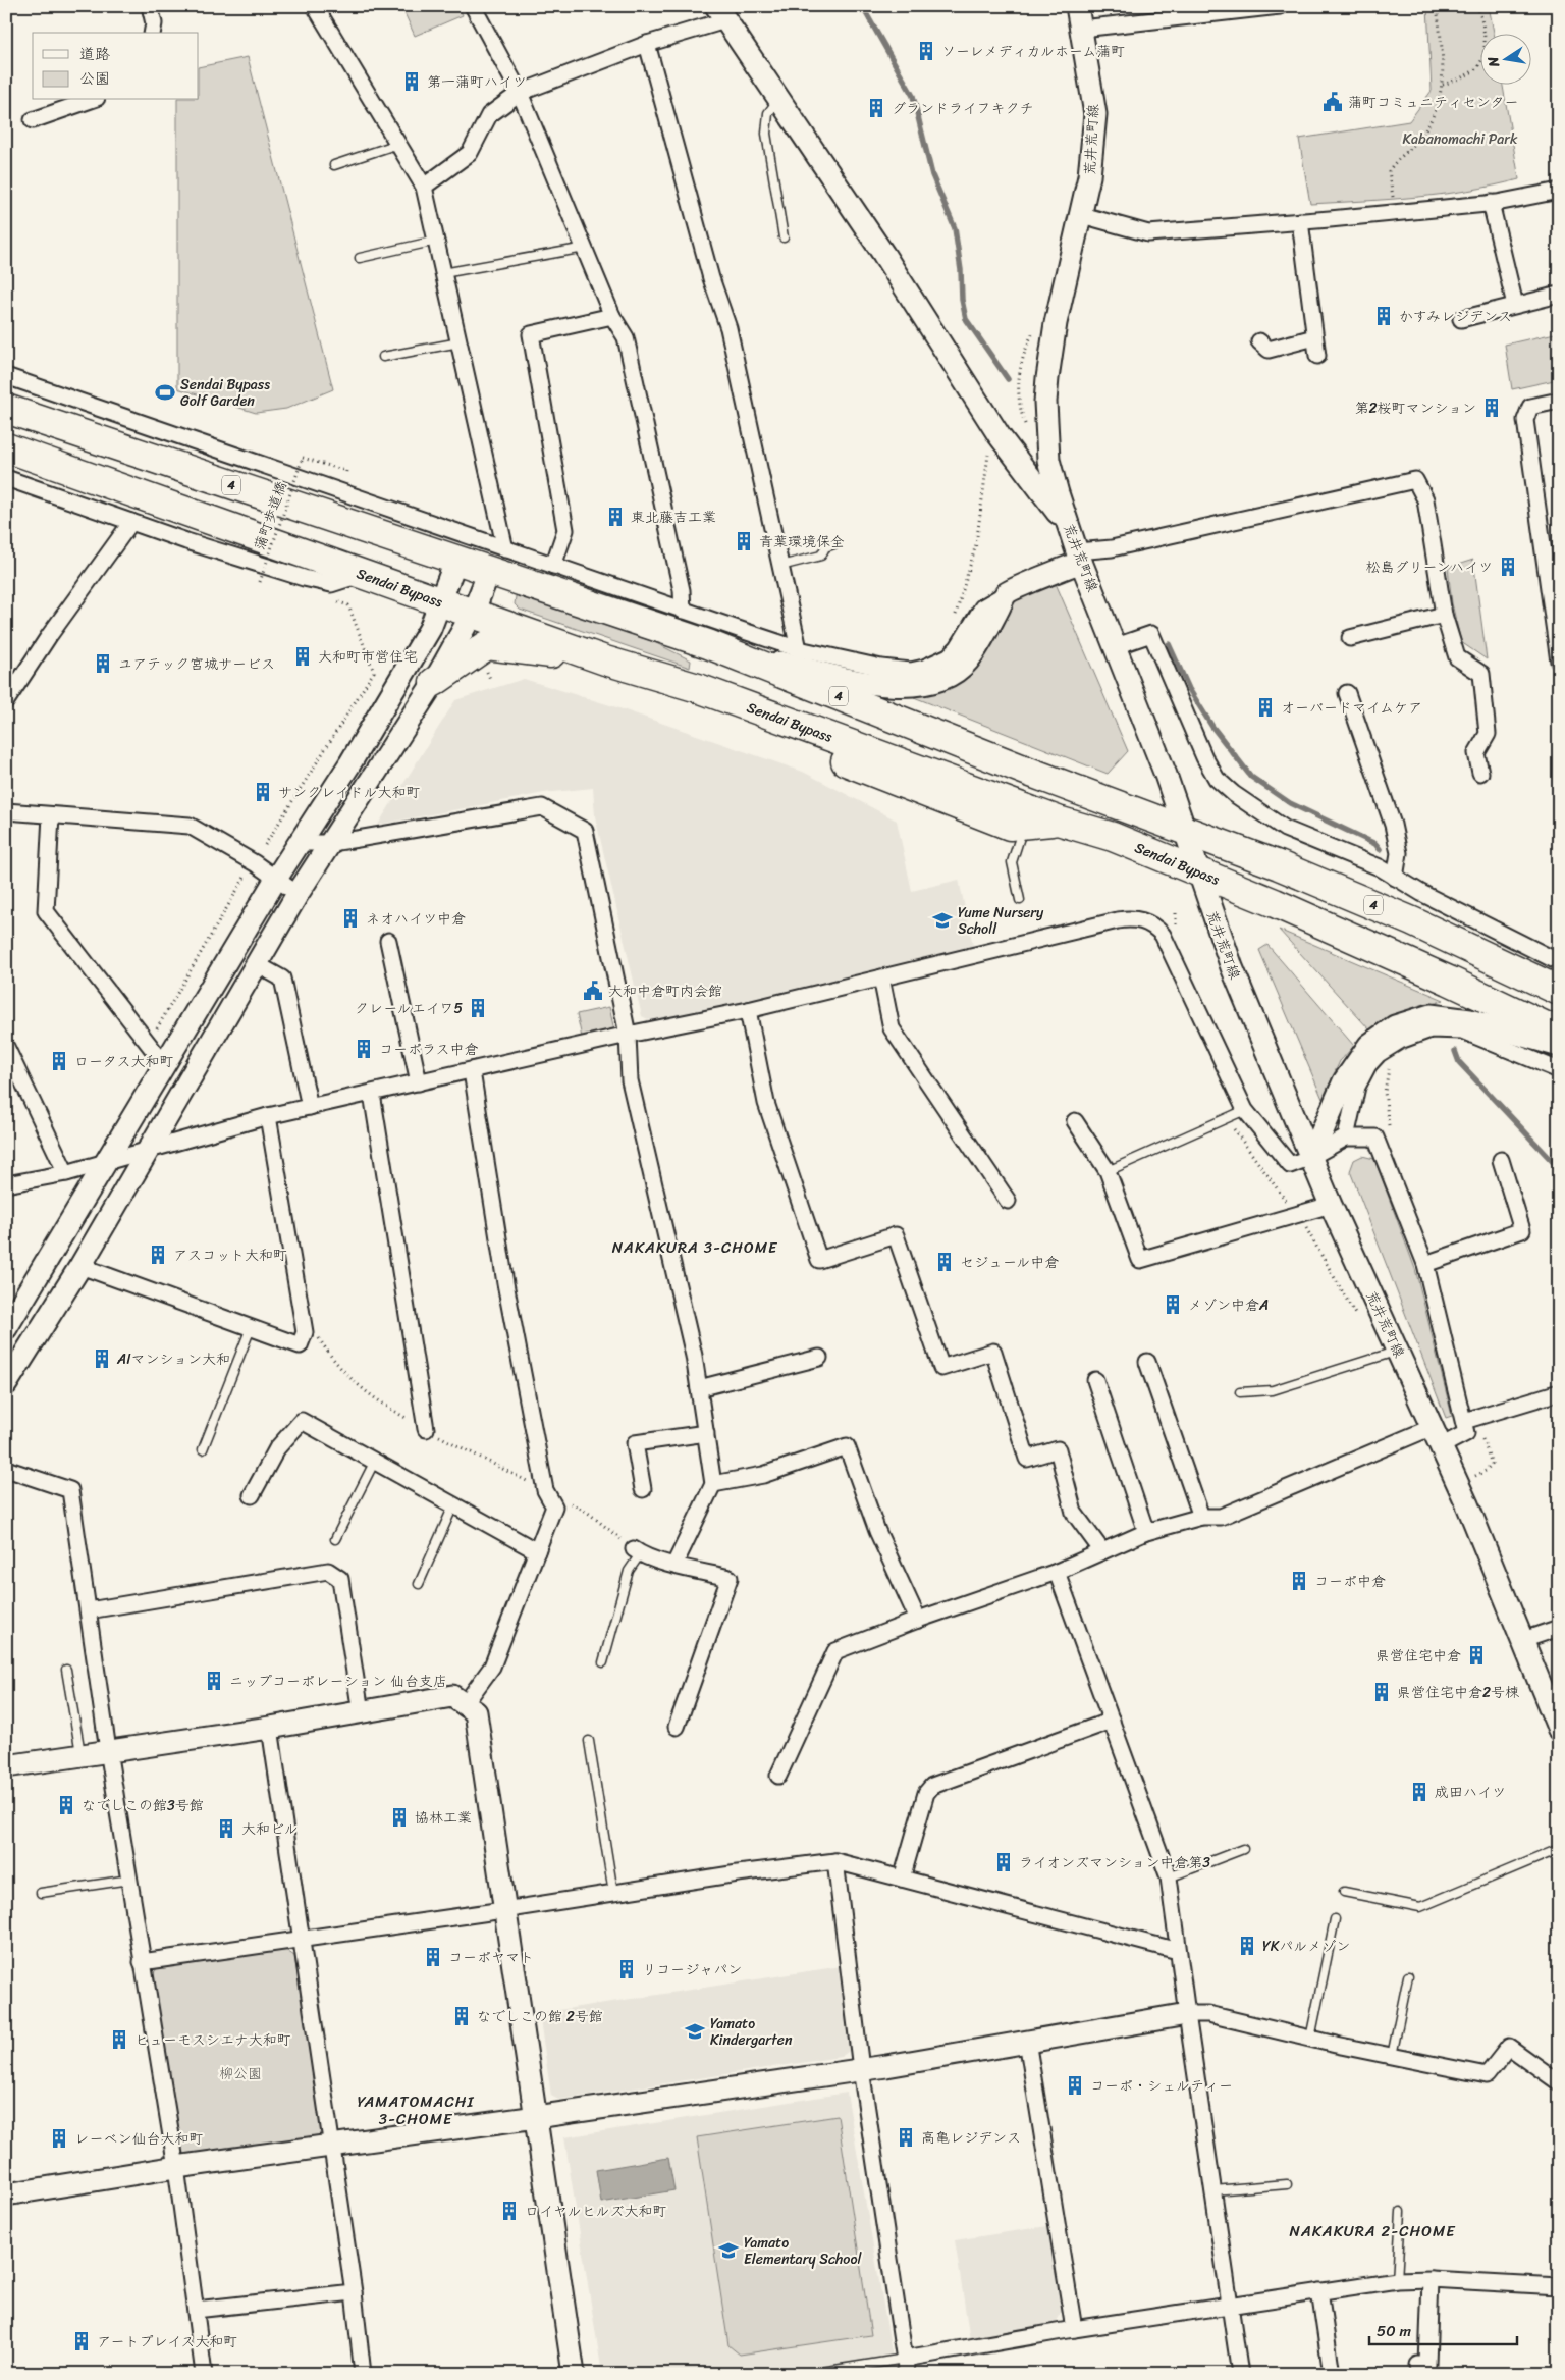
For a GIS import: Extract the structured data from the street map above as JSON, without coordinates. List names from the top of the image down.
{
  "streets": {
    "highway": ["4", "Sendai Bypass"],
    "street": ["荒井荒町線"],
    "path": ["蒲町歩道橋"]
  },
  "crossings": [
    ["荒井荒町線", "4"],
    ["荒井荒町線", "Sendai Bypass"]
  ],
  "districts": ["NAKAKURA 3-CHOME", "YAMATOMACHI 3-CHOME", "NAKAKURA 2-CHOME"],
  "parks": ["Kabanomachi Park", "柳公園"],
  "places": {
    "building": [
      "ソーレメディカルホーム蒲町",
      "第一蒲町ハイツ",
      "グランドライフキクチ",
      "かすみレジデンス",
      "第2桜町マンション",
      "東北藤吉工業",
      "青葉環境保全",
      "松島グリーンハイツ",
      "大和町市営住宅",
      "ユアテック宮城サービス",
      "オーバードマイムケア",
      "サンクレイドル大和町",
      "ネオハイツ中倉",
      "クレールエイワ5",
      "コーポラス中倉",
      "ロータス大和町",
      "アスコット大和町",
      "セジュール中倉",
      "メゾン中倉A",
      "AIマンション大和",
      "コーポ中倉",
      "県営住宅中倉",
      "ニップコーポレーション 仙台支店",
      "県営住宅中倉2号棟",
      "成田ハイツ",
      "なでしこの館3号館",
      "協林工業",
      "大和ビル",
      "ライオンズマンション中倉第3",
      "YKパルメゾン",
      "コーポヤマト",
      "リコージャパン",
      "なでしこの館 2号館",
      "ヒューモスシエナ大和町",
      "コーポ・シェルティー",
      "高亀レジデンス",
      "レーベン仙台大和町",
      "ロイヤルヒルズ大和町",
      "アートプレイス大和町"
    ],
    "public building": ["蒲町コミュニティセンター", "大和中倉町内会館"],
    "sports": ["Sendai Bypass Golf Garden"],
    "school or university": ["Yume Nursery Scholl", "Yamato Kindergarten", "Yamato Elementary School"]
  },
  "legend": ["道路", "公園"],
  "scale_bar": "50 m",
  "north": "left"
}
